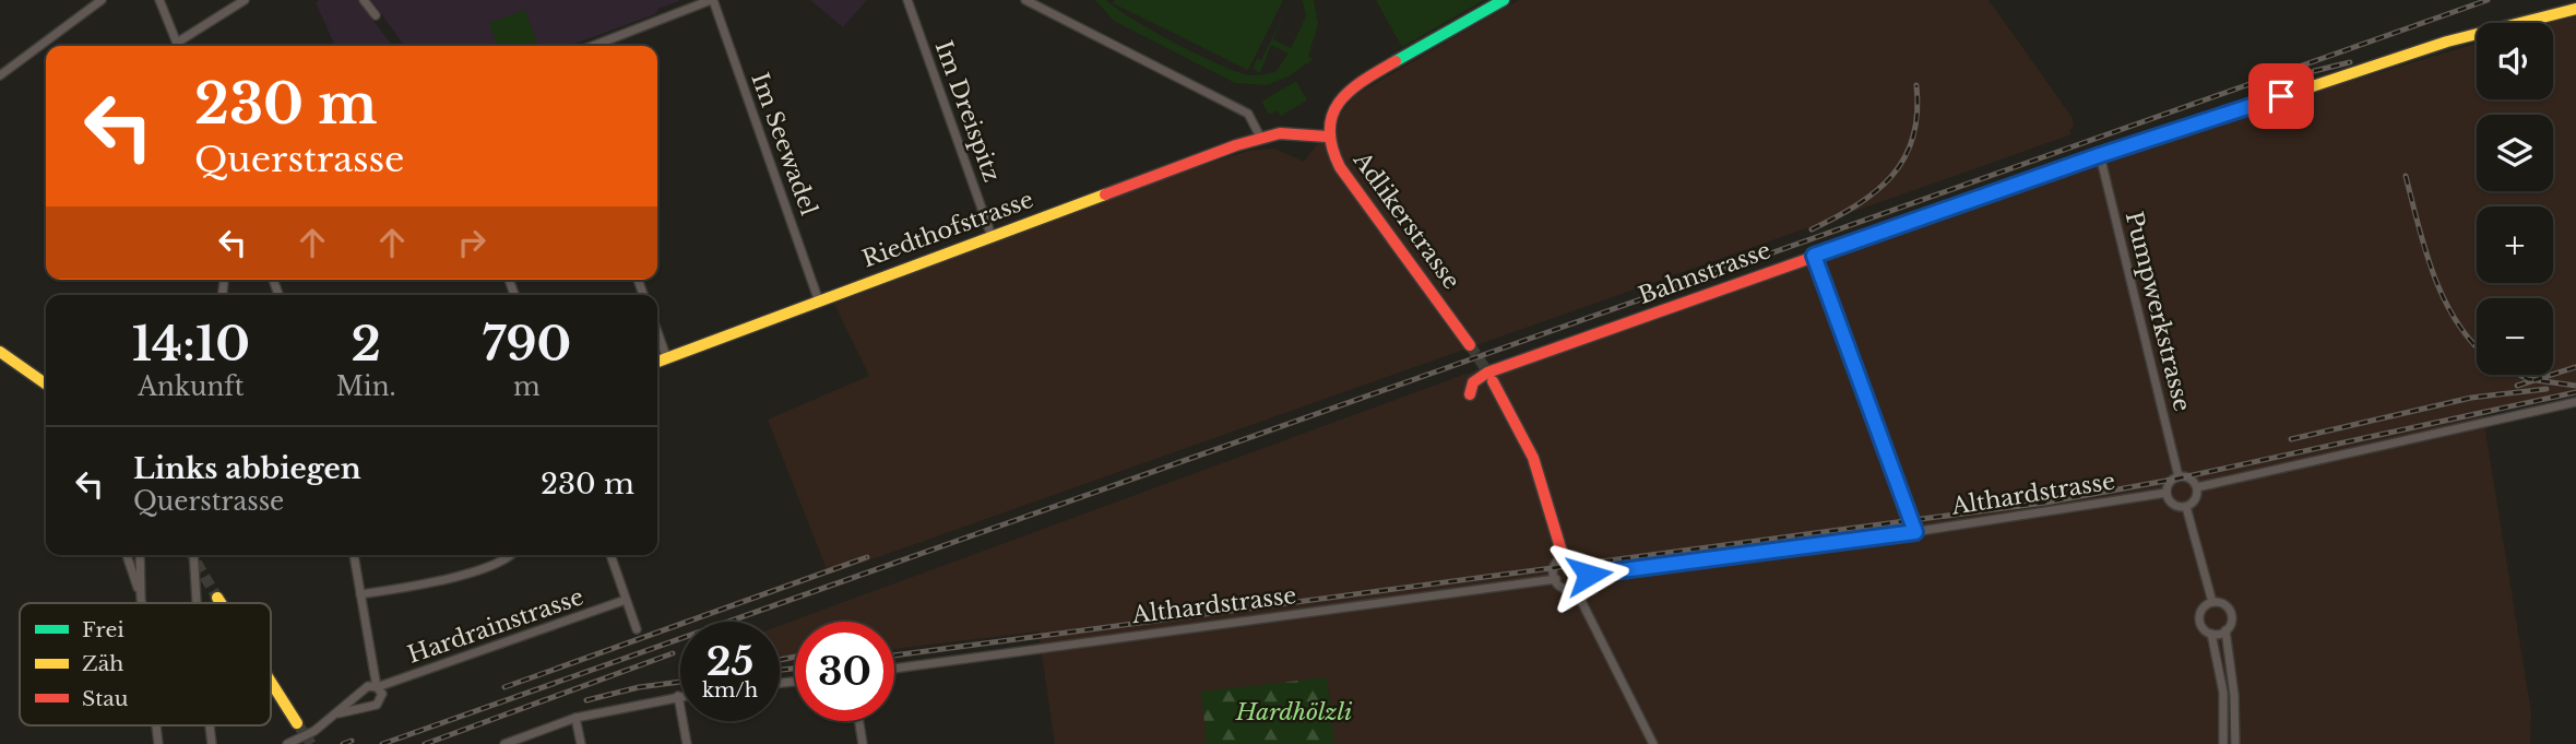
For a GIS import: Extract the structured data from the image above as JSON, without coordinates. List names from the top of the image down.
{
  "streets": {
    "street": [
      "Im Dreispitz",
      "Im Seewadel",
      "Adlikerstrasse",
      "Riedthofstrasse",
      "Bahnstrasse",
      "Pumpwerkstrasse",
      "Althardstrasse",
      "Hardrainstrasse"
    ]
  },
  "crossings": [
    ["Im Dreispitz", "Riedthofstrasse"],
    ["Im Seewadel", "Riedthofstrasse"],
    ["Adlikerstrasse", "Riedthofstrasse"],
    ["Bahnstrasse", "Pumpwerkstrasse"],
    ["Pumpwerkstrasse", "Althardstrasse"]
  ],
  "parks": ["Hardhölzli"],
  "legend": ["Frei", "Zäh", "Stau"],
  "page": {
    "map_buttons": ["+", "−"],
    "turn": ["230 m", "Querstrasse"],
    "eta": [
      "14:10",
      "Ankunft",
      "2",
      "Min.",
      "790",
      "m"
    ],
    "list": [
      {
        "name": "Links abbiegen",
        "note": "Querstrasse",
        "value": "230 m"
      }
    ],
    "speed": "25 km/h",
    "limit": "30"
  }
}
